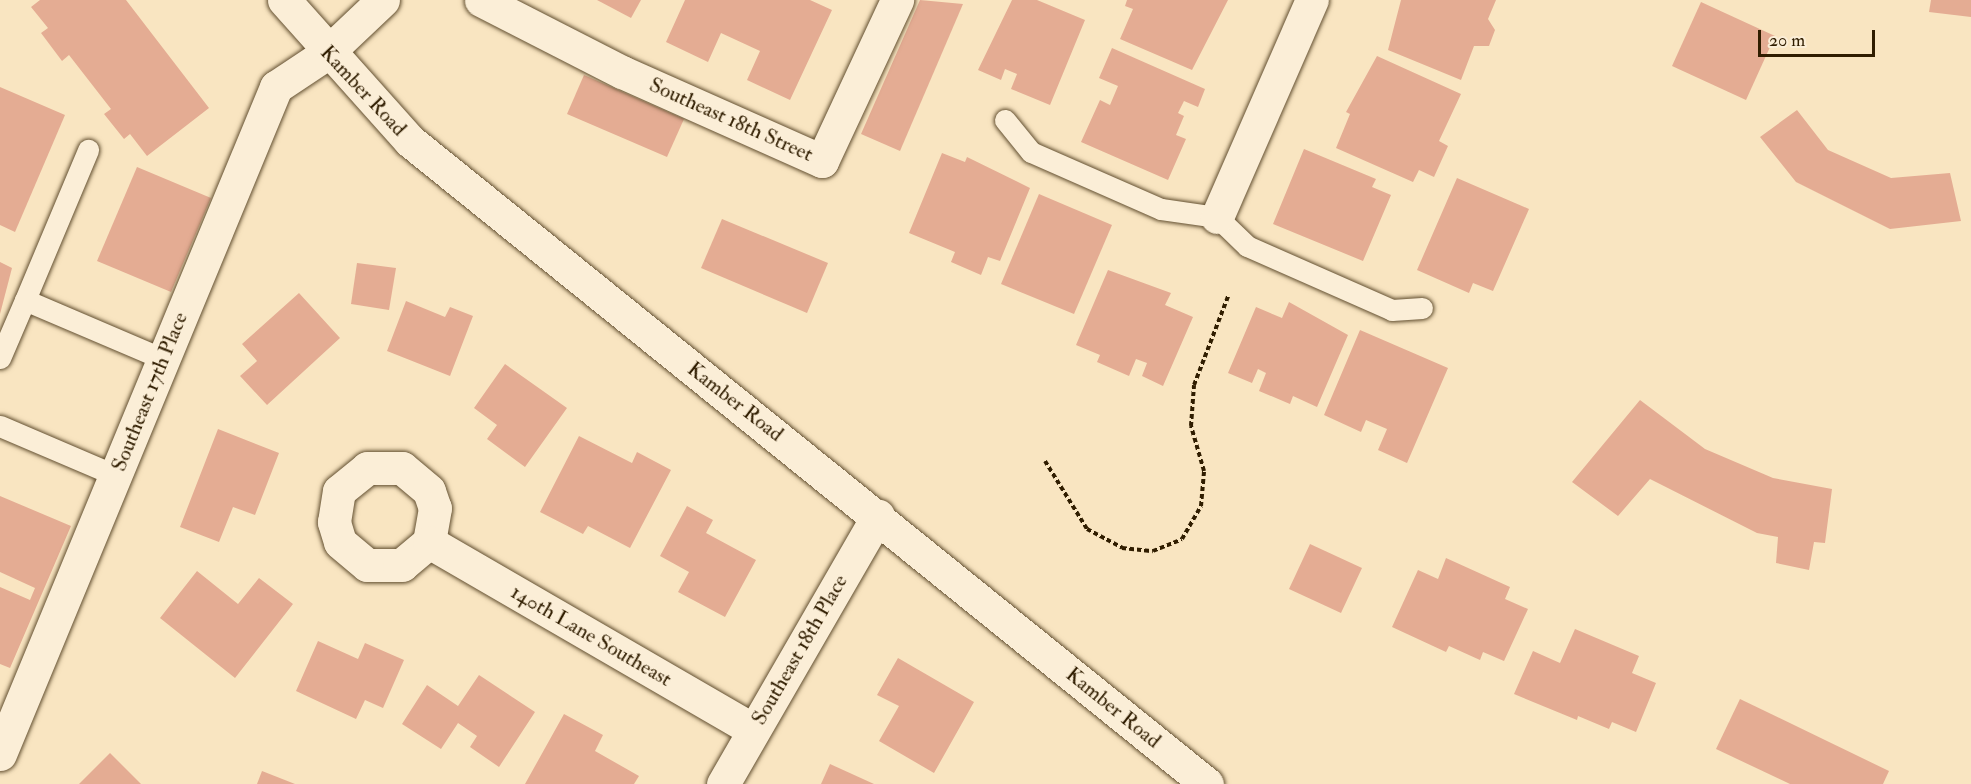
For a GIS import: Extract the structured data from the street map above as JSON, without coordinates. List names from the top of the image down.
{
  "streets": {
    "street": [
      "Kamber Road",
      "Southeast 18th Street",
      "Southeast 17th Place",
      "140th Lane Southeast",
      "Southeast 18th Place"
    ]
  },
  "crossings": [
    ["Kamber Road", "Southeast 17th Place"],
    ["Kamber Road", "Southeast 18th Place"],
    ["140th Lane Southeast", "Southeast 18th Place"]
  ],
  "scale_bar": "20 m"
}
